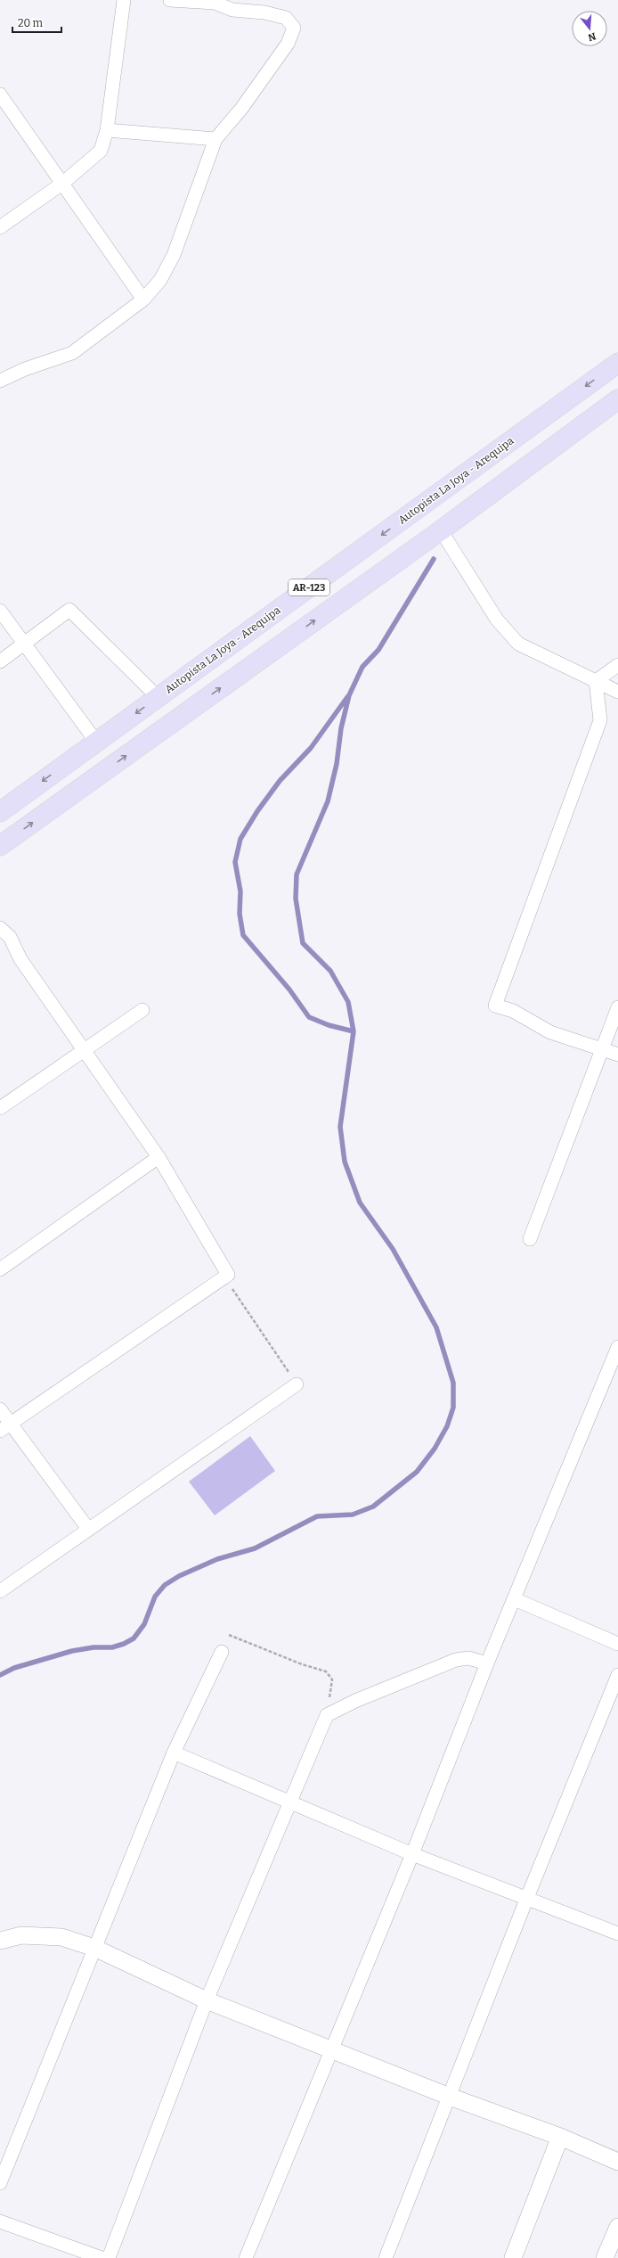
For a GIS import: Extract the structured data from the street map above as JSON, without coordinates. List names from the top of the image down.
{
  "streets": {
    "main road": ["Autopista La Joya - Arequipa", "AR-123"]
  },
  "scale_bar": "20 m",
  "north": "bottom"
}
